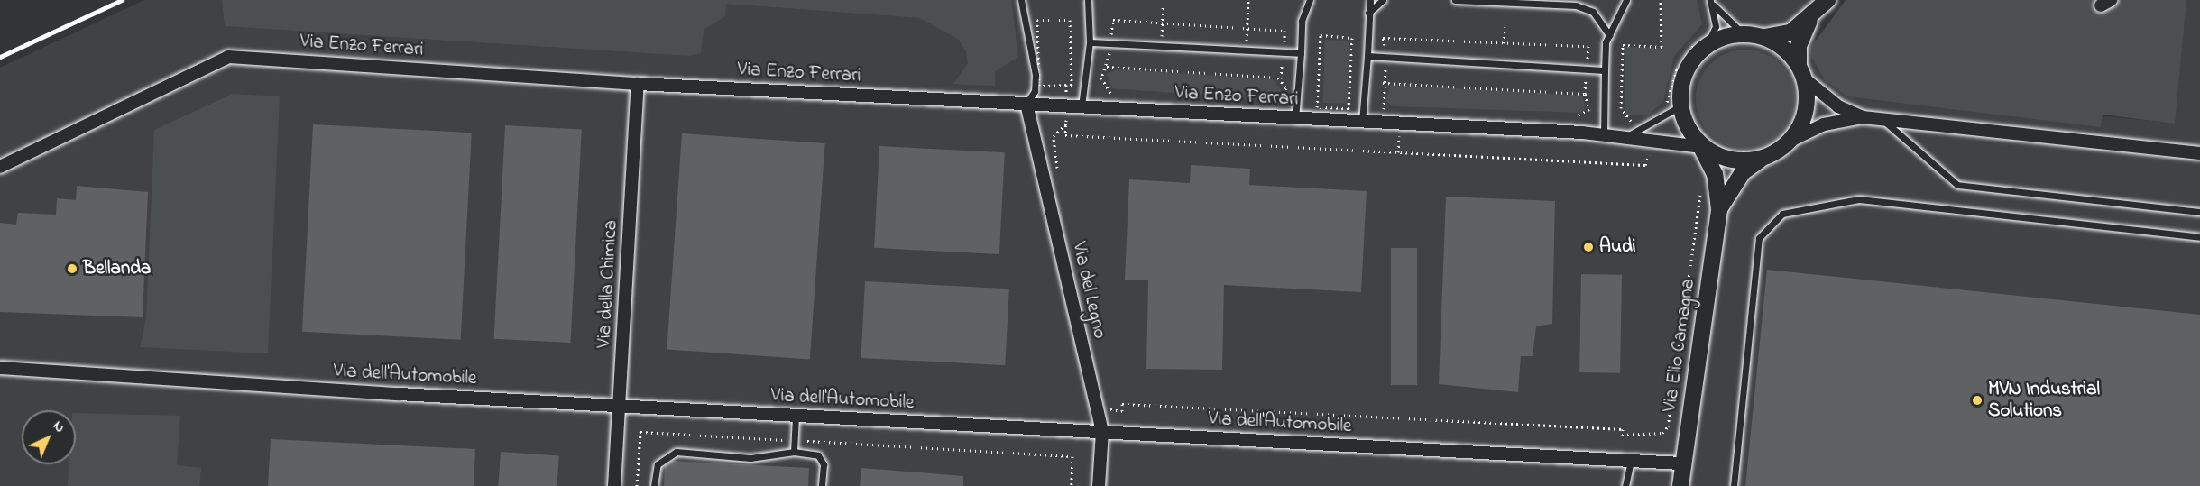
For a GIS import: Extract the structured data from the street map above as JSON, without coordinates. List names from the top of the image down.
{
  "streets": {
    "street": [
      "Via Enzo Ferrari",
      "Via della Chimica",
      "Via del Legno",
      "Via Elio Camagna",
      "Via dell'Automobile"
    ]
  },
  "crossings": [
    ["Via Enzo Ferrari", "Via della Chimica"],
    ["Via Enzo Ferrari", "Via del Legno"],
    ["Via Enzo Ferrari", "Via Elio Camagna"],
    ["Via della Chimica", "Via dell'Automobile"],
    ["Via del Legno", "Via dell'Automobile"],
    ["Via Elio Camagna", "Via dell'Automobile"]
  ],
  "places": ["Audi", "Bellanda", "MVN Industrial Solutions"],
  "north": "top right"
}
